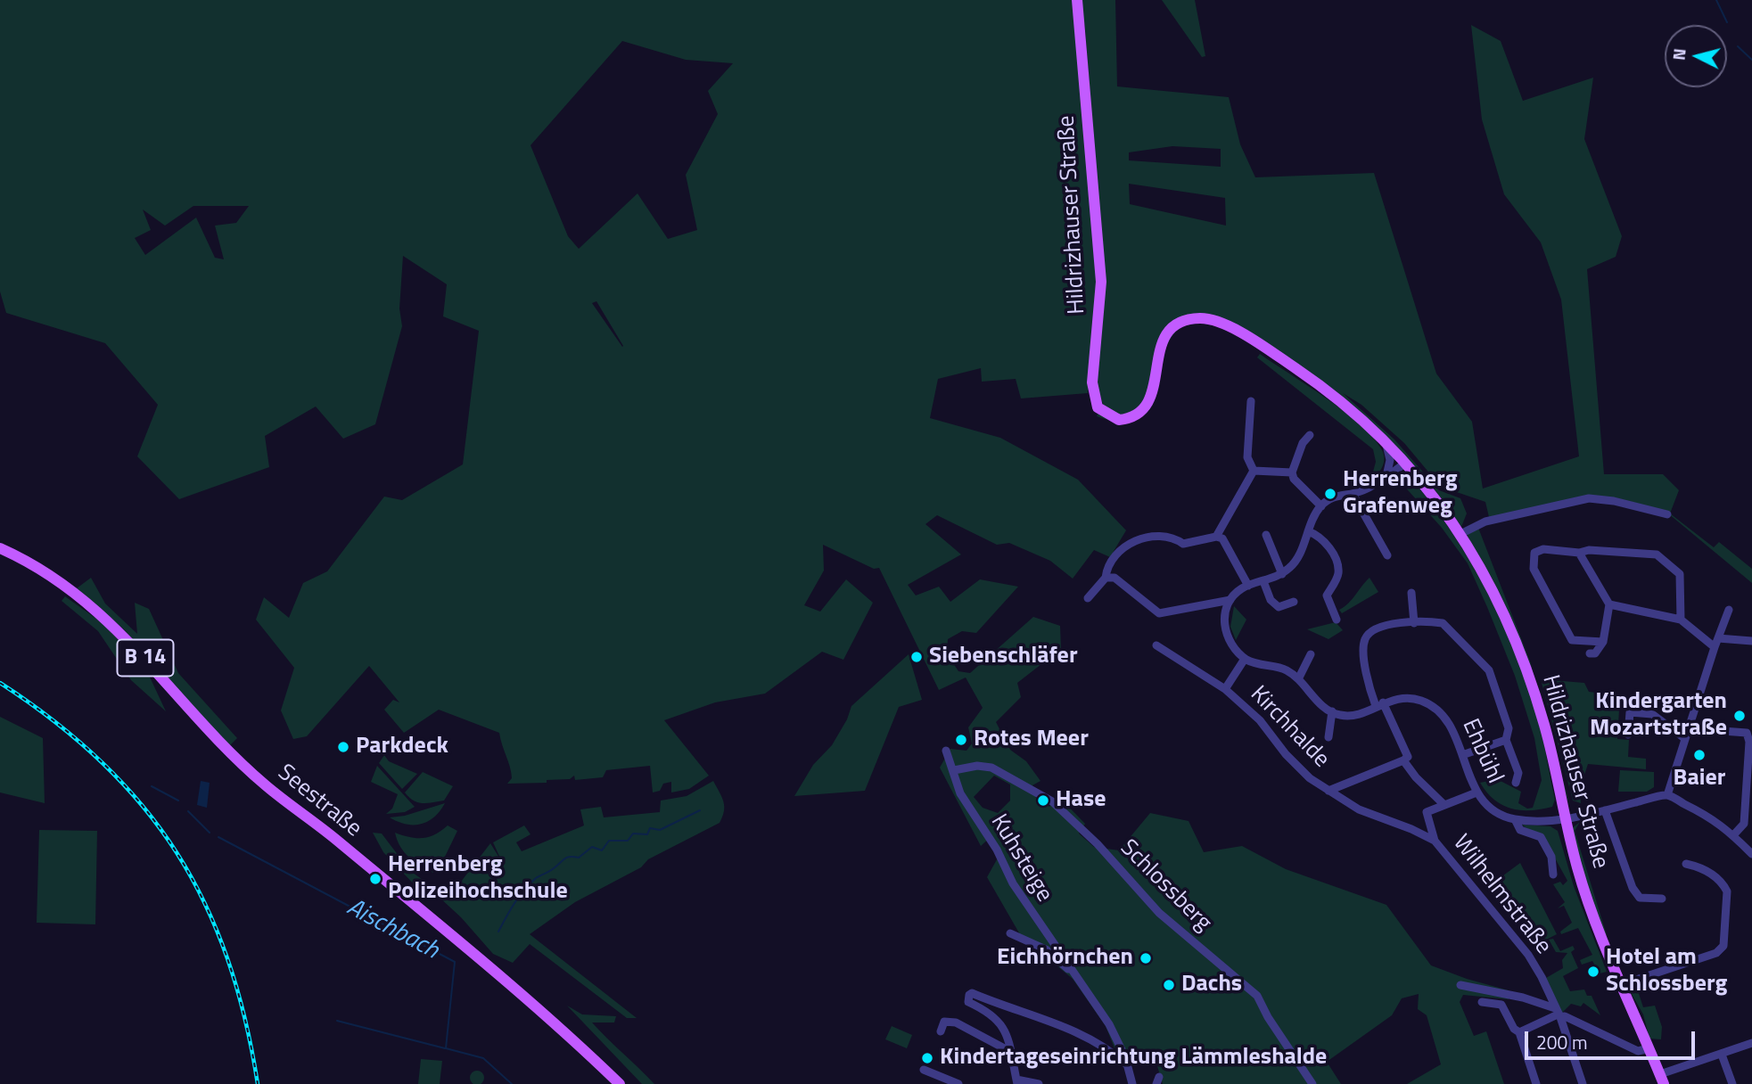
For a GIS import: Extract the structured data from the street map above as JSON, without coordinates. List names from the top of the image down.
{
  "streets": {
    "main road": ["Hildrizhauser Straße", "B 14", "Seestraße"],
    "street": [
      "Kirchhalde",
      "Ehbühl",
      "Kuhsteige",
      "Schlossberg",
      "Wilhelmstraße"
    ]
  },
  "crossings": [
    ["Hildrizhauser Straße", "Ehbühl"],
    ["Kirchhalde", "Wilhelmstraße"],
    ["Kuhsteige", "Schlossberg"]
  ],
  "water": ["Aischbach"],
  "places": [
    "Herrenberg Grafenweg",
    "Siebenschläfer",
    "Kindergarten Mozartstraße",
    "Rotes Meer",
    "Parkdeck",
    "Baier",
    "Hase",
    "Herrenberg Polizeihochschule",
    "Eichhörnchen",
    "Hotel am Schlossberg",
    "Dachs",
    "Kindertageseinrichtung Lämmleshalde"
  ],
  "scale_bar": "200 m",
  "north": "left"
}
